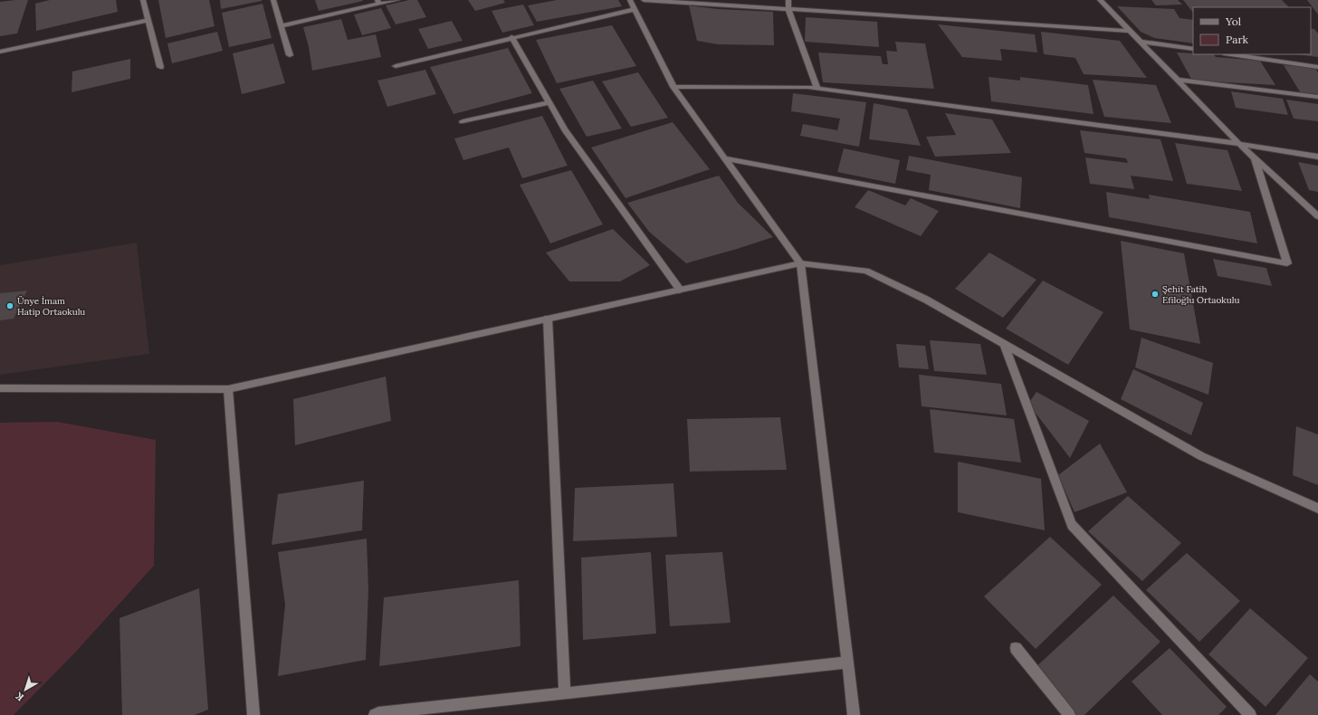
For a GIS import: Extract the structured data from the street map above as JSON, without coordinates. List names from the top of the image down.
{
  "places": ["Şehit Fatih Efiloğlu Ortaokulu", "Ünye İmam Hatip Ortaokulu"],
  "legend": ["Yol", "Park"],
  "north": "bottom left"
}
